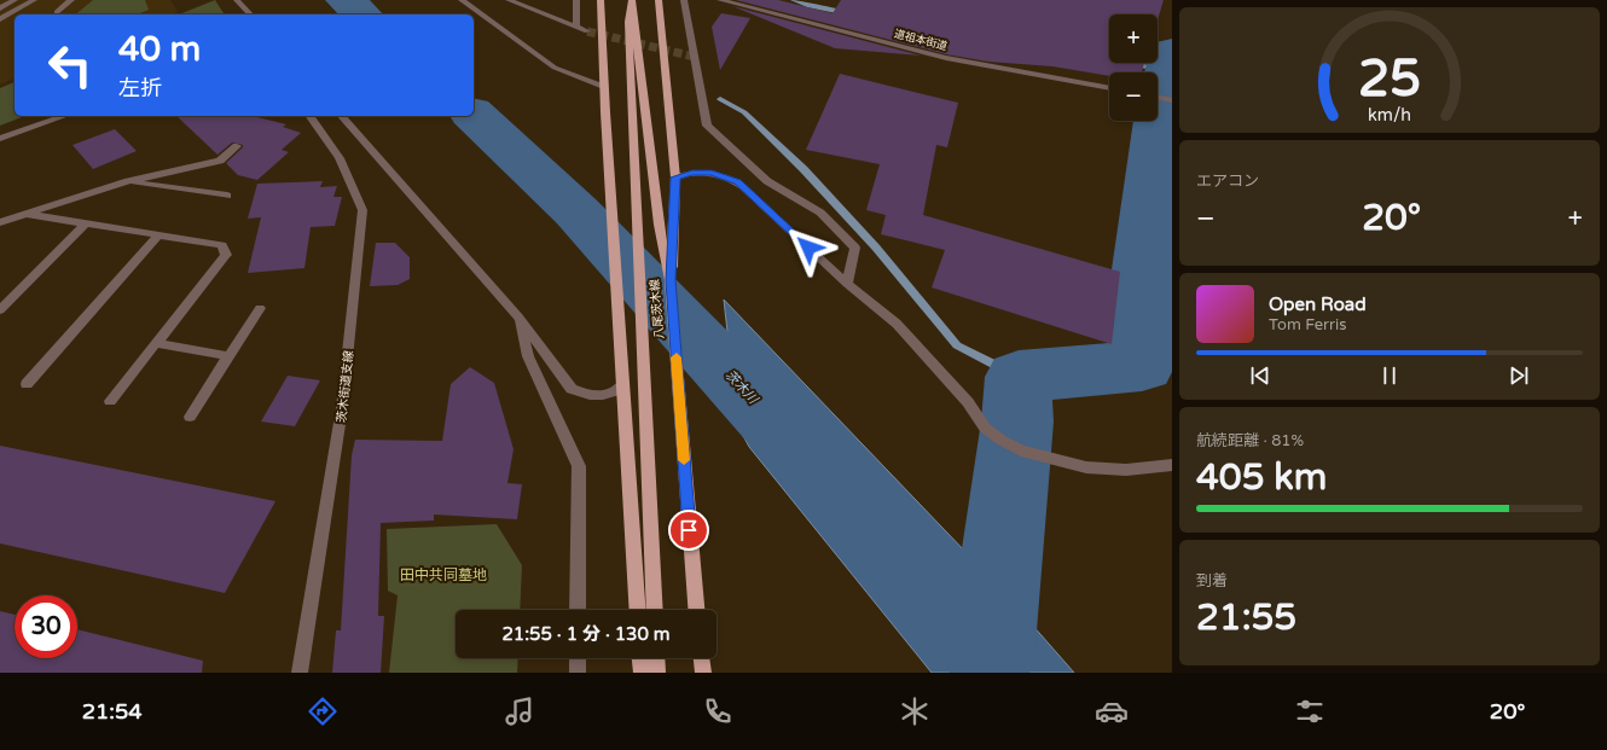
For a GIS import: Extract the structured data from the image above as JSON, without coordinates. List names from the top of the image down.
{
  "streets": {
    "main road": ["八尾茨木線"],
    "street": ["道祖本街道", "茨木街道支線"]
  },
  "water": ["茨木川"],
  "parks": ["田中共同墓地"],
  "page": {
    "map_buttons": ["+", "−"],
    "turn": ["40 m", "左折"],
    "tile": [
      "エアコン",
      ["航続距離 · 81%", "405 km"],
      ["到着", "21:55"]
    ],
    "heat": ["−", "20°", "+"],
    "song": ["Open Road", "Tom Ferris"],
    "limit": "30",
    "trip": "21:55 · 1 分 · 130 m",
    "tabs": ["21:54", "20°"],
    "gauge": ["25", "km/h"]
  }
}
